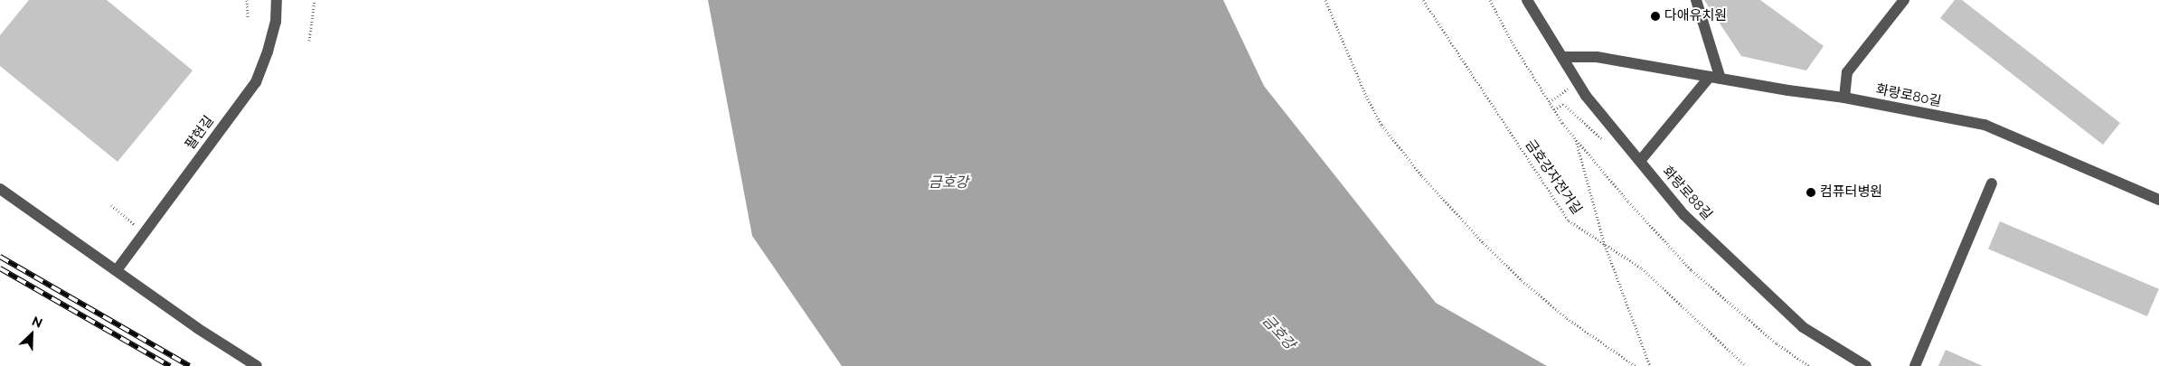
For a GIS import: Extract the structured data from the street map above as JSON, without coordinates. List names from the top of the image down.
{
  "streets": {
    "street": ["화랑로80길", "팔현길", "화랑로88길"],
    "path": ["금호강자전거길"]
  },
  "crossings": [
    ["화랑로80길", "화랑로88길"]
  ],
  "water": ["금호강"],
  "places": ["다애유치원", "컴퓨터병원"],
  "north": "top right"
}
